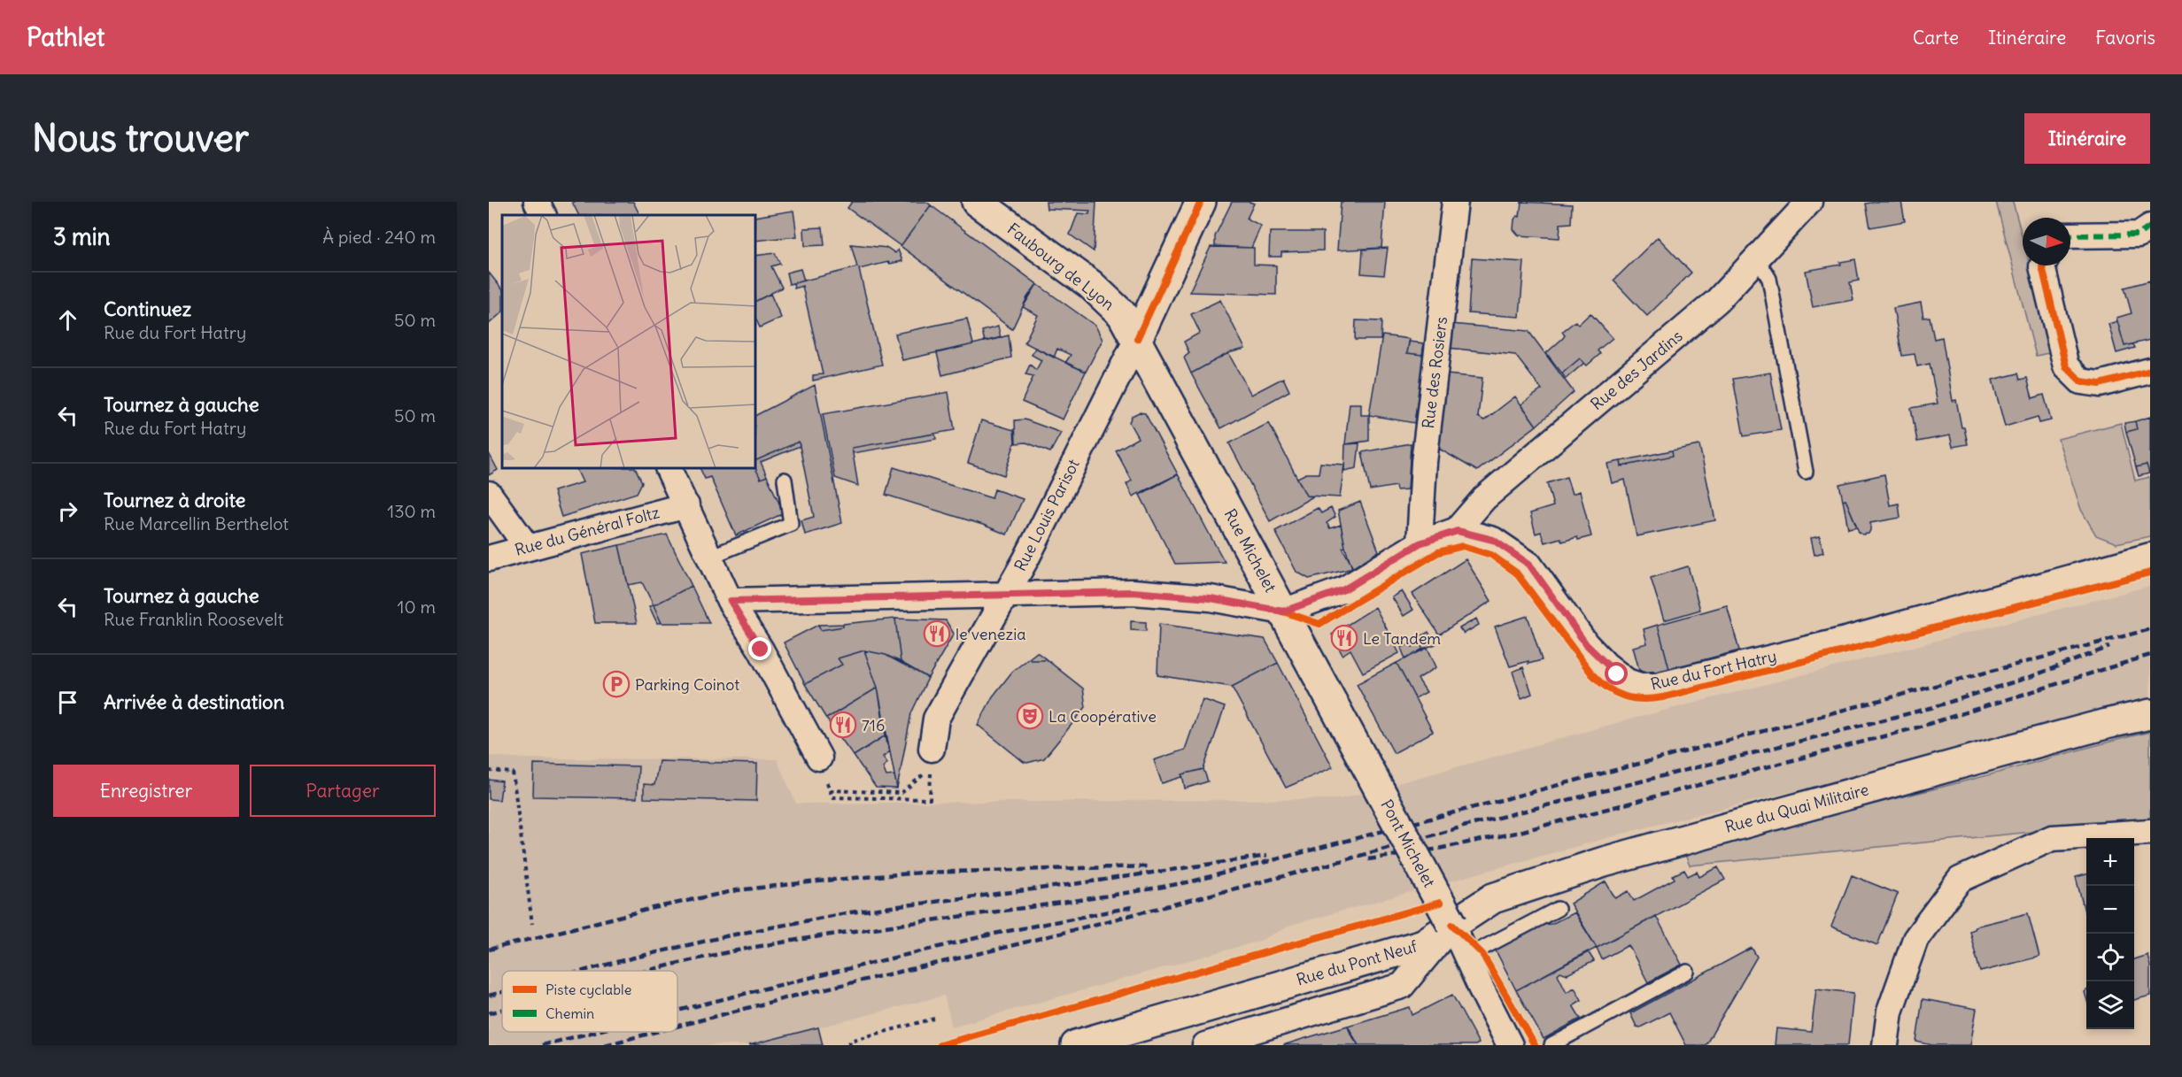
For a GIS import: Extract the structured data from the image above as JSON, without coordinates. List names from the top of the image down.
{
  "streets": {
    "street": [
      "Faubourg de Lyon",
      "Rue des Jardins",
      "Rue des Rosiers",
      "Rue Louis Parisot",
      "Rue du Général Foltz",
      "Rue Michelet",
      "Rue du Fort Hatry",
      "Rue du Quai Militaire",
      "Pont Michelet",
      "Rue du Pont Neuf"
    ]
  },
  "crossings": [
    ["Faubourg de Lyon", "Rue Louis Parisot"],
    ["Faubourg de Lyon", "Rue Michelet"],
    ["Rue des Jardins", "Rue du Fort Hatry"],
    ["Rue Louis Parisot", "Rue Michelet"],
    ["Rue Michelet", "Pont Michelet"],
    ["Rue du Quai Militaire", "Pont Michelet"],
    ["Rue du Quai Militaire", "Rue du Pont Neuf"],
    ["Pont Michelet", "Rue du Pont Neuf"]
  ],
  "places": {
    "restaurant": ["le venezia", "Le Tandem", "716"],
    "parking": ["Parking Coinot"],
    "theatre": ["La Coopérative"]
  },
  "legend": ["Piste cyclable", "Chemin"],
  "north": "right",
  "page": {
    "header": "Pathlet",
    "nav": ["Carte", "Itinéraire", "Favoris"],
    "buttons": [
      "Itinéraire",
      ["Enregistrer", "Partager"]
    ],
    "title": "Nous trouver",
    "heading": ["3 min", "À pied · 240 m"],
    "list": [
      ["Continuez", "Rue du Fort Hatry", "50 m"],
      ["Tournez à gauche", "Rue du Fort Hatry", "50 m"],
      ["Tournez à droite", "Rue Marcellin Berthelot", "130 m"],
      ["Tournez à gauche", "Rue Franklin Roosevelt", "10 m"],
      "Arrivée à destination"
    ],
    "map_buttons": ["+", "−"]
  }
}
